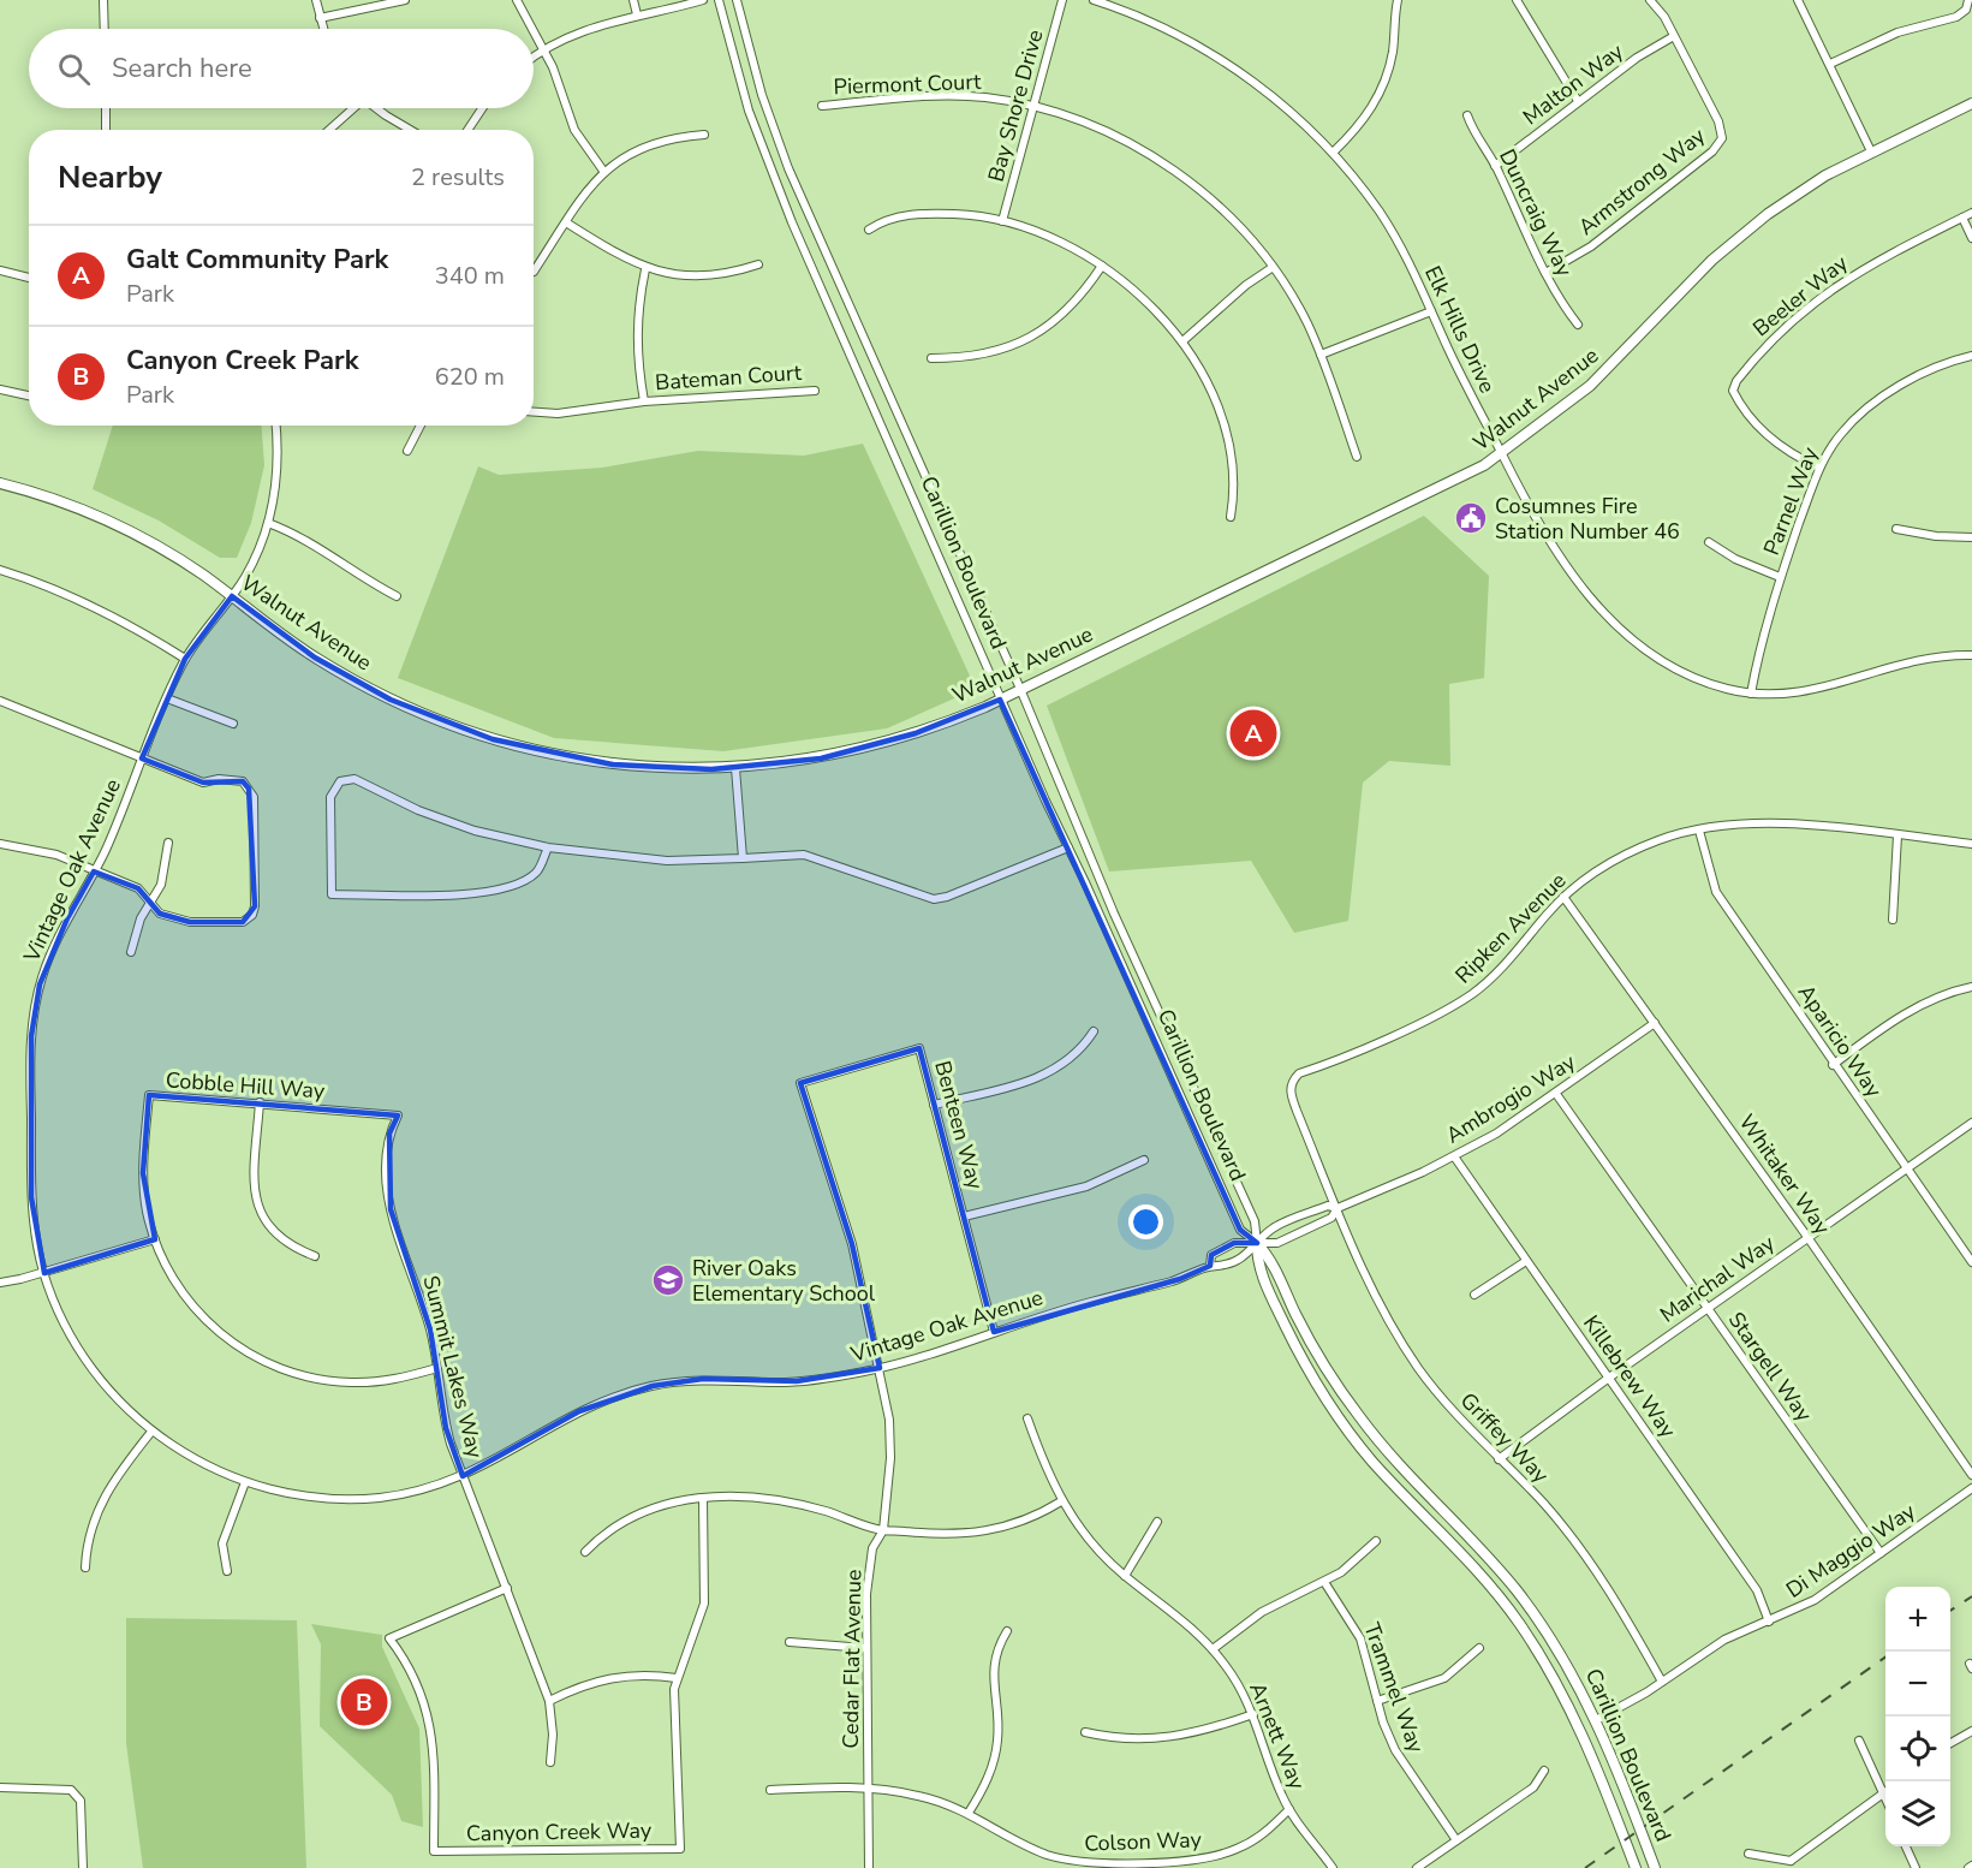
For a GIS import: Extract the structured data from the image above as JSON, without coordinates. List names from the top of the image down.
{
  "streets": {
    "street": [
      "Piermont Court",
      "Malton Way",
      "Bay Shore Drive",
      "Armstrong Way",
      "Duncraig Way",
      "Beeler Way",
      "Elk Hills Drive",
      "Bateman Court",
      "Walnut Avenue",
      "Parnel Way",
      "Carillion Boulevard",
      "Vintage Oak Avenue",
      "Ripken Avenue",
      "Aparicio Way",
      "Cobble Hill Way",
      "Ambrogio Way",
      "Benteen Way",
      "Whitaker Way",
      "Marichal Way",
      "Summit Lakes Way",
      "Stargell Way",
      "Killebrew Way",
      "Griffey Way",
      "Di Maggio Way",
      "Cedar Flat Avenue",
      "Trammel Way",
      "Arnett Way",
      "Canyon Creek Way",
      "Colson Way"
    ]
  },
  "crossings": [
    ["Piermont Court", "Bay Shore Drive"],
    ["Malton Way", "Armstrong Way"],
    ["Malton Way", "Duncraig Way"],
    ["Armstrong Way", "Duncraig Way"],
    ["Beeler Way", "Parnel Way"],
    ["Elk Hills Drive", "Walnut Avenue"],
    ["Elk Hills Drive", "Parnel Way"],
    ["Walnut Avenue", "Carillion Boulevard"],
    ["Walnut Avenue", "Vintage Oak Avenue"],
    ["Carillion Boulevard", "Vintage Oak Avenue"],
    ["Carillion Boulevard", "Ambrogio Way"],
    ["Carillion Boulevard", "Di Maggio Way"],
    ["Vintage Oak Avenue", "Ambrogio Way"],
    ["Vintage Oak Avenue", "Benteen Way"],
    ["Vintage Oak Avenue", "Summit Lakes Way"],
    ["Vintage Oak Avenue", "Cedar Flat Avenue"],
    ["Ripken Avenue", "Aparicio Way"],
    ["Ripken Avenue", "Ambrogio Way"],
    ["Ripken Avenue", "Whitaker Way"],
    ["Ripken Avenue", "Griffey Way"],
    ["Aparicio Way", "Marichal Way"],
    ["Cobble Hill Way", "Summit Lakes Way"],
    ["Ambrogio Way", "Whitaker Way"],
    ["Ambrogio Way", "Stargell Way"],
    ["Ambrogio Way", "Killebrew Way"],
    ["Ambrogio Way", "Griffey Way"],
    ["Benteen Way", "Cedar Flat Avenue"],
    ["Whitaker Way", "Marichal Way"],
    ["Marichal Way", "Stargell Way"],
    ["Marichal Way", "Killebrew Way"],
    ["Marichal Way", "Griffey Way"],
    ["Summit Lakes Way", "Canyon Creek Way"],
    ["Stargell Way", "Di Maggio Way"],
    ["Killebrew Way", "Di Maggio Way"],
    ["Griffey Way", "Di Maggio Way"],
    ["Cedar Flat Avenue", "Colson Way"],
    ["Arnett Way", "Colson Way"]
  ],
  "places": {
    "public building": ["Cosumnes Fire Station Number 46"],
    "school or university": ["River Oaks Elementary School"]
  },
  "page": {
    "search": "Search here",
    "heading": ["Nearby", "2 results"],
    "list": [
      {
        "mark": "A",
        "name": "Galt Community Park",
        "note": "Park",
        "value": "340 m"
      },
      {
        "mark": "B",
        "name": "Canyon Creek Park",
        "note": "Park",
        "value": "620 m"
      }
    ],
    "pins": ["A", "B"],
    "map_buttons": ["+", "−"]
  }
}
